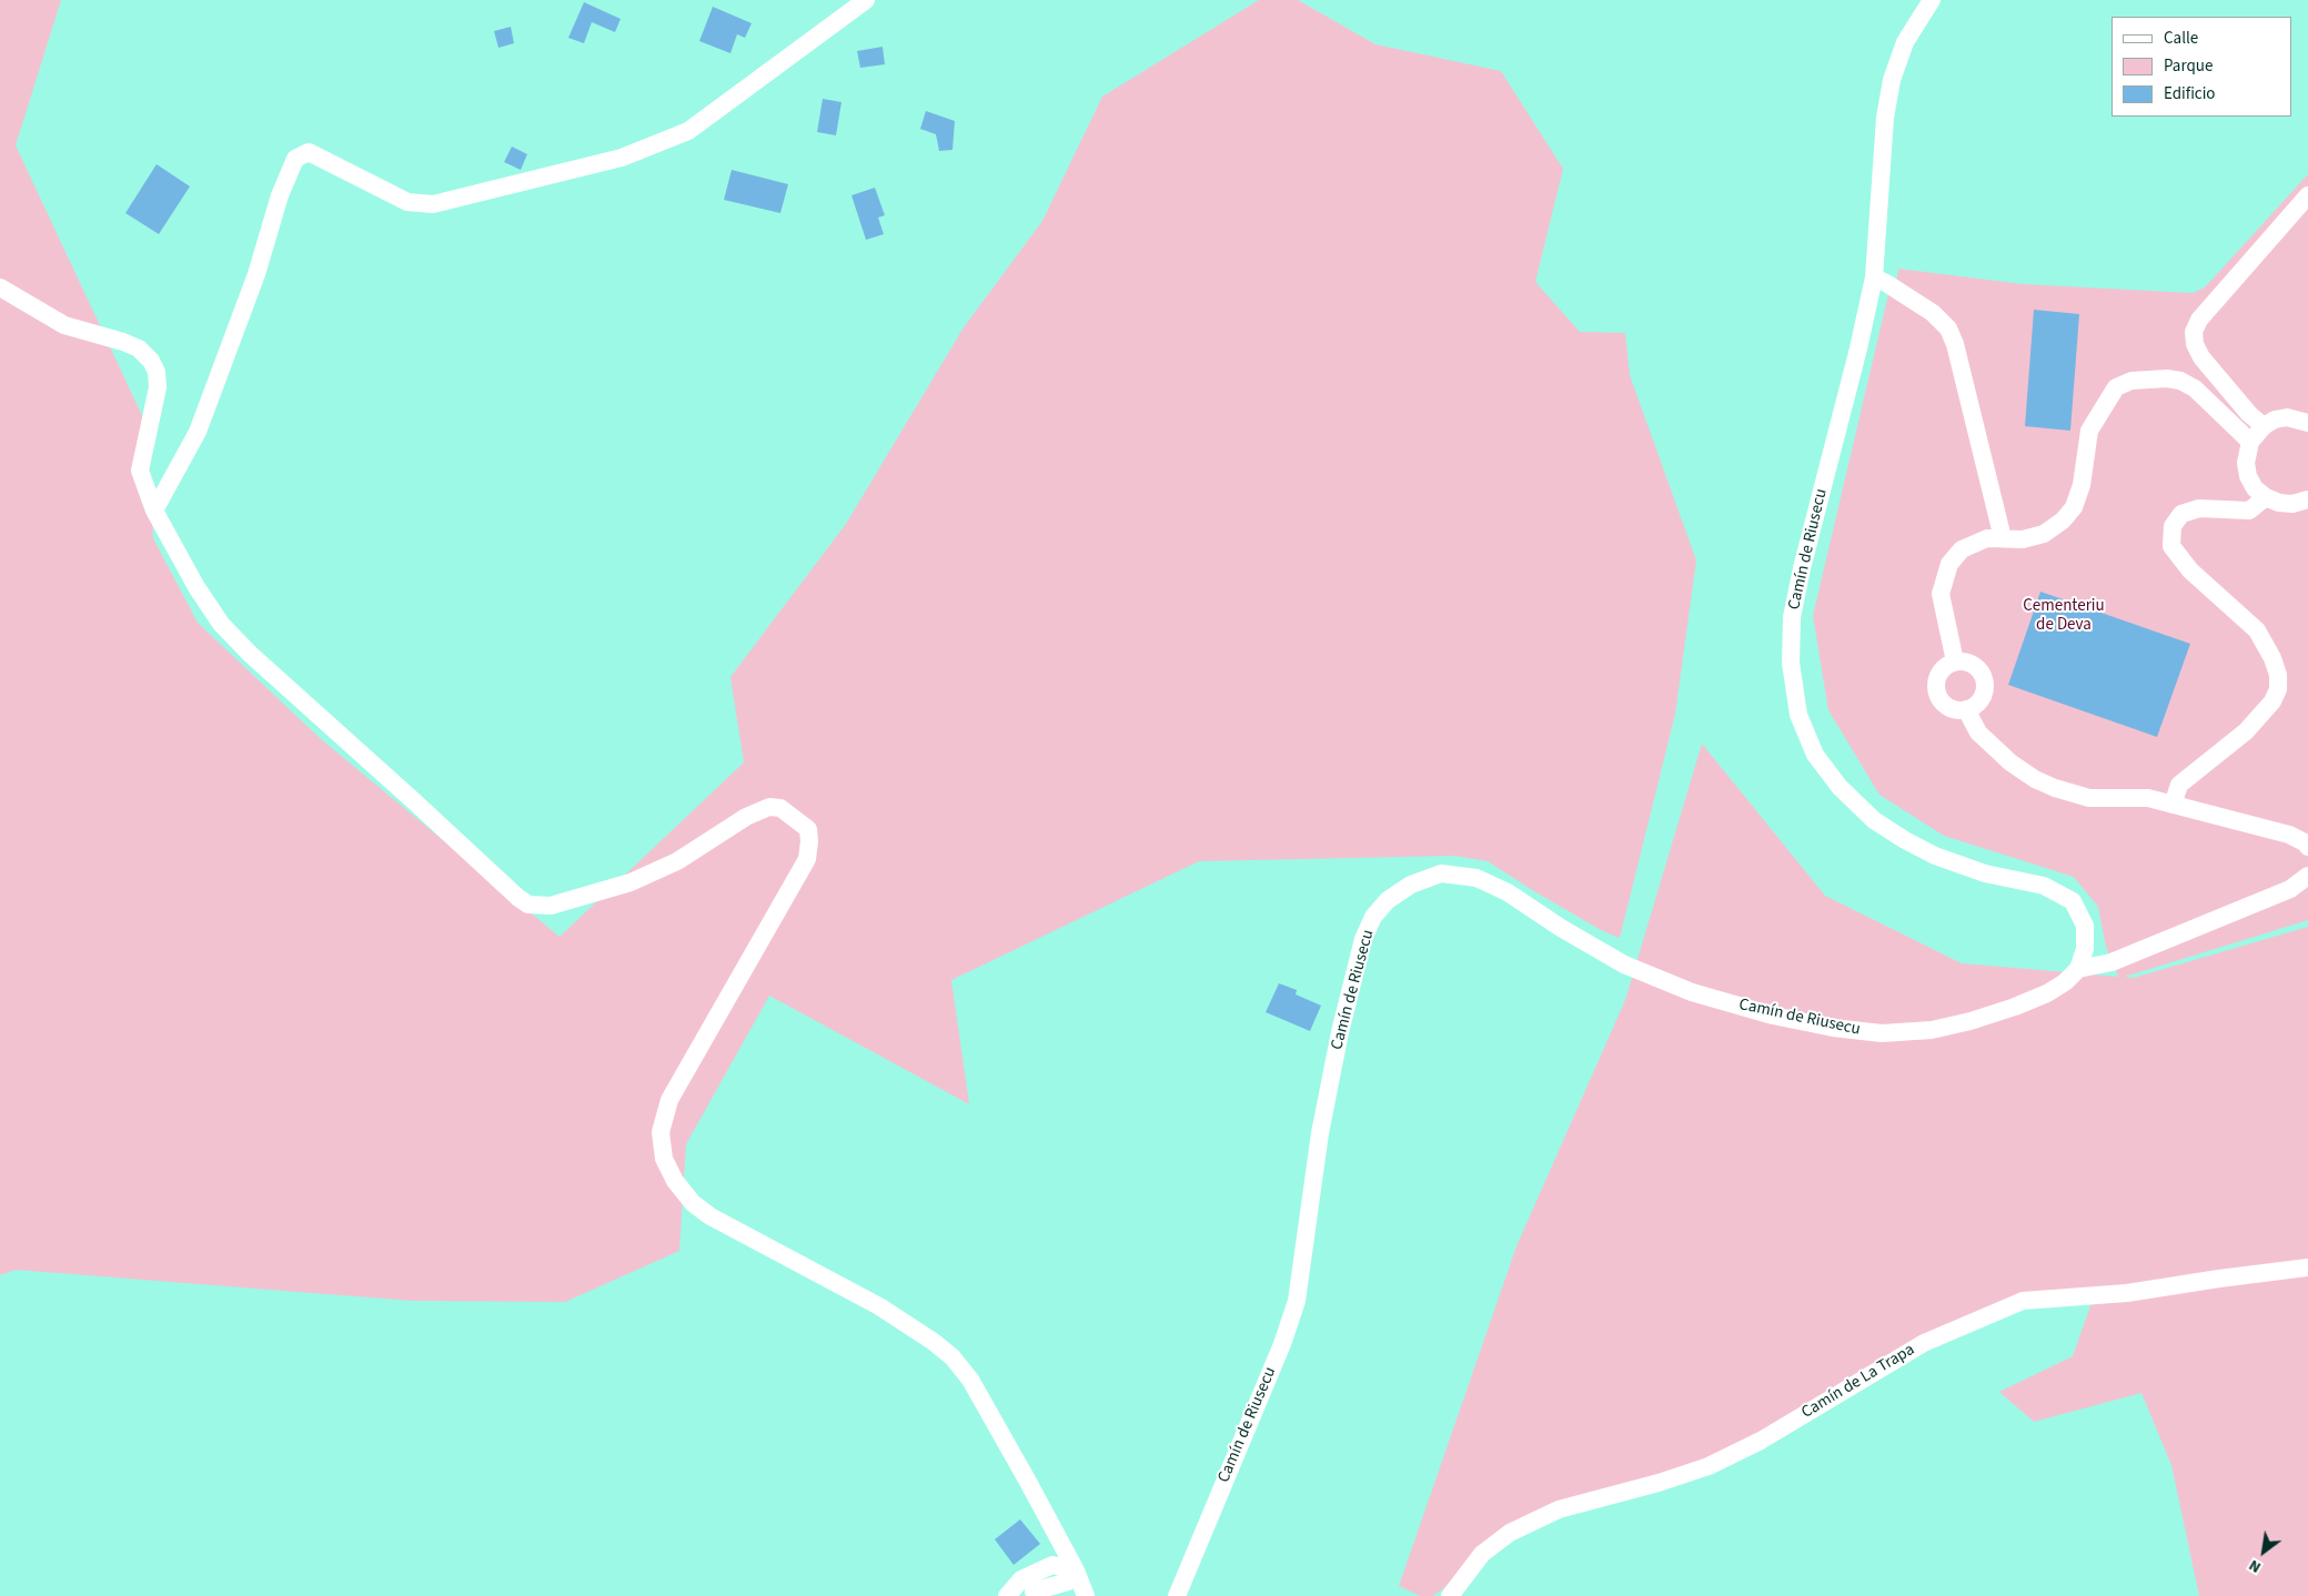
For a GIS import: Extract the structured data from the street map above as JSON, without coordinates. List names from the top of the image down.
{
  "streets": {
    "street": ["Camín de Riusecu", "Camín de La Trapa"]
  },
  "parks": ["Cementeriu de Deva"],
  "legend": ["Calle", "Parque", "Edificio"],
  "north": "bottom left"
}
